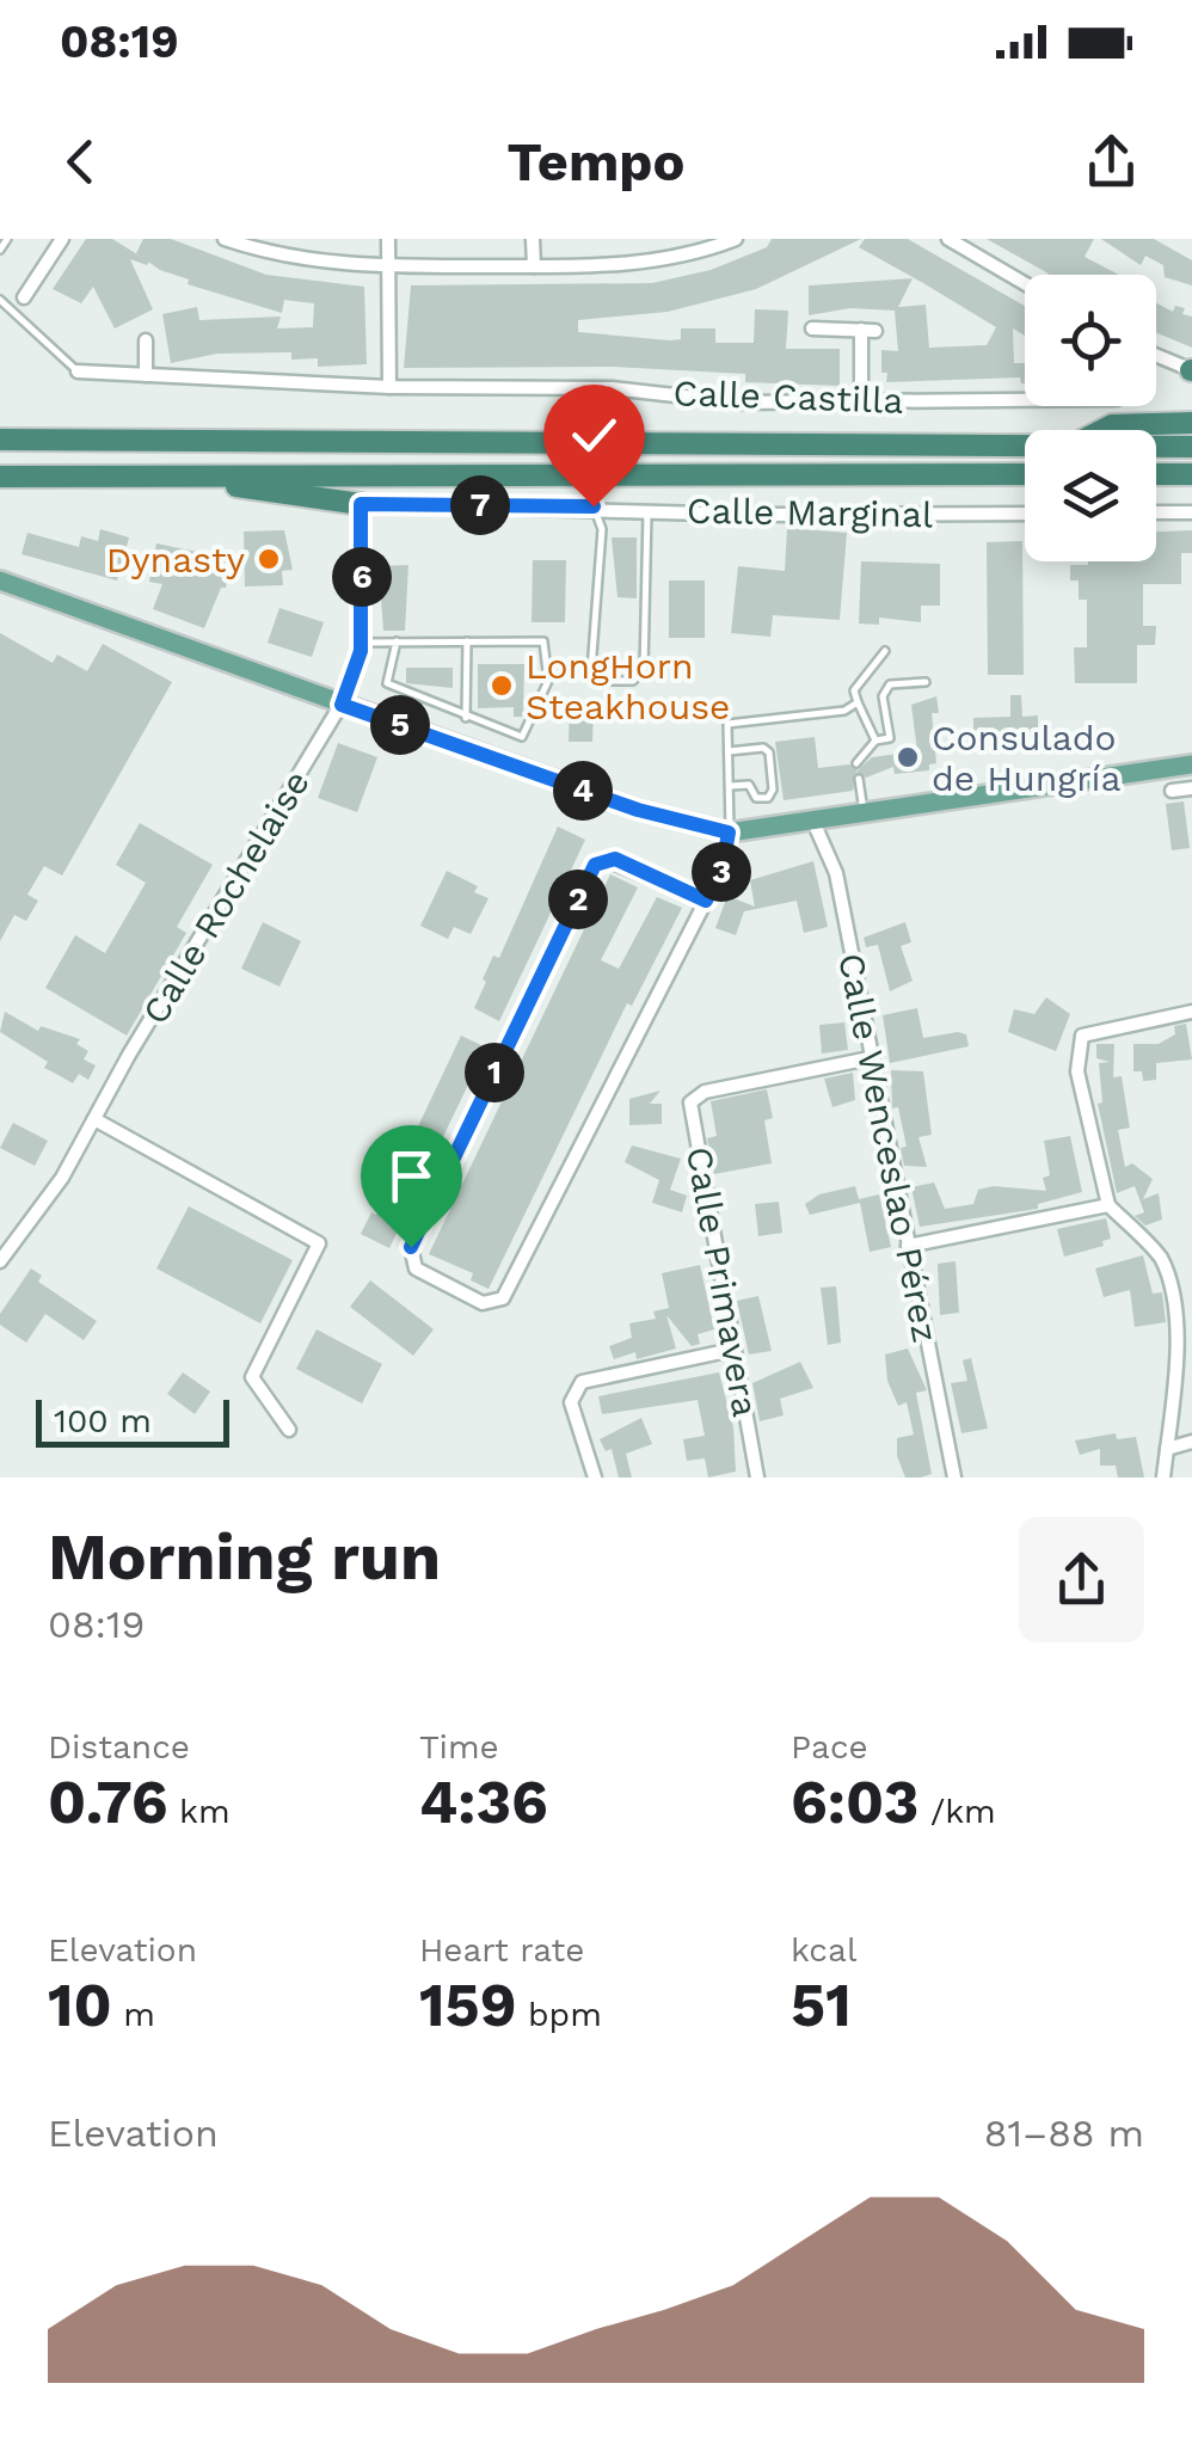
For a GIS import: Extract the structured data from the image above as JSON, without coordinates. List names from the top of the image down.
{
  "streets": {
    "street": [
      "Calle Castilla",
      "Calle Marginal",
      "Calle Rochelaise",
      "Calle Wenceslao Pérez",
      "Calle Primavera"
    ]
  },
  "crossings": [
    ["Calle Marginal", "Calle Rochelaise"],
    ["Calle Wenceslao Pérez", "Calle Primavera"]
  ],
  "places": ["Dynasty", "LongHorn Steakhouse", "Consulado de Hungría"],
  "scale_bar": "100 m",
  "page": {
    "status": "08:19",
    "header": "Tempo",
    "pins": [
      "7",
      "6",
      "5",
      "4",
      "3",
      "2",
      "1"
    ],
    "scale": "100 m",
    "heading": ["Morning run", "08:19"],
    "stats": [
      ["Distance", "0.76 km"],
      ["Time", "4:36"],
      ["Pace", "6:03 /km"],
      ["Elevation", "10 m"],
      ["Heart rate", "159 bpm"],
      ["kcal", "51"]
    ],
    "chart": ["Elevation", "81–88 m"]
  }
}
